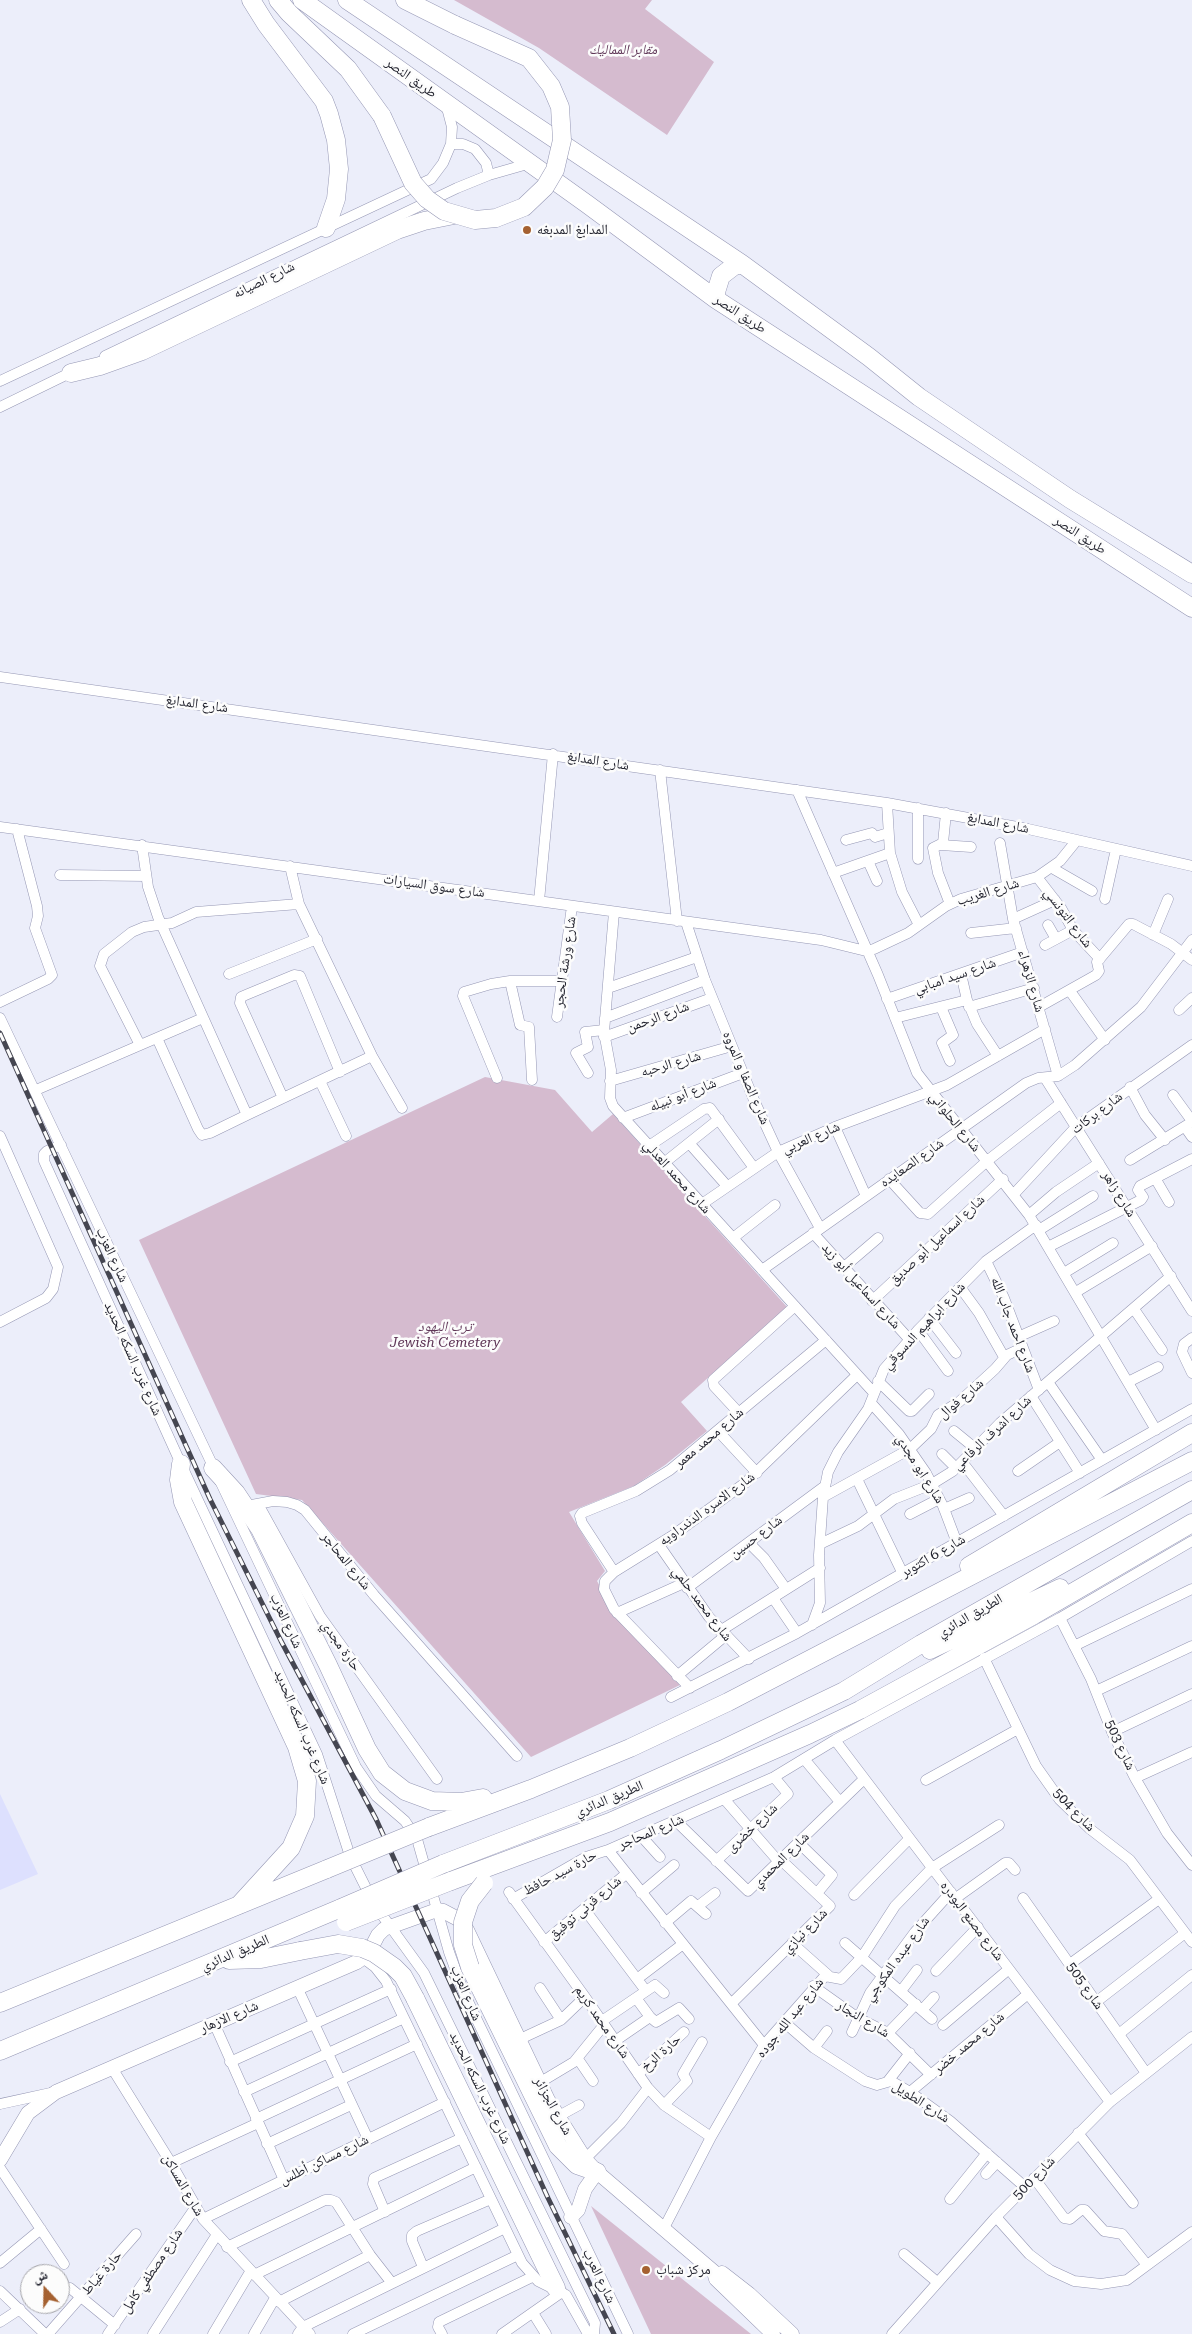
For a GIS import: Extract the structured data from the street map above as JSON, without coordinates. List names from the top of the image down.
{
  "streets": {
    "highway": ["طريق النصر", "الطريق الدائري"],
    "street": [
      "شارع الصيانه",
      "شارع المدابغ",
      "شارع سوق السيارات",
      "شارع الغريب",
      "شارع التونسي",
      "شارع ورشة الحجر",
      "شارع سيد امبابي",
      "شارع الزهراء",
      "شارع الرحمن",
      "شارع الرحبه",
      "شارع الصفا و المروه",
      "شارع أبو نبيله",
      "شارع بركات",
      "شارع الحلواني",
      "شارع العربي",
      "شارع الصعايده",
      "شارع محمد العدلي",
      "شارع زاهر",
      "شارع اسماعيل أبو صديق",
      "شارع العزب",
      "شارع اسماعيل أبو زيد",
      "شارع احمد جاب الله",
      "شارع ابراهيم الدسوقي",
      "شارع غرب السكه الحديد",
      "شارع فوال",
      "شارع اشرف الرفاعي",
      "شارع محمد معمر",
      "شارع ابو مجدي",
      "شارع الاسره الدندراويه",
      "شارع حسين",
      "شارع 6 اكتوبر",
      "شارع المحاجر",
      "شارع محمد حلمي",
      "حارة مجدي",
      "شارع 503",
      "شارع 504",
      "شارع خضرى",
      "شارع المحمدي",
      "حارة سيد حافظ",
      "شارع قرنى توفيق",
      "شارع مصنع البودره",
      "شارع نيازي",
      "شارع عبده المكوجي",
      "شارع 505",
      "شارع الازهار",
      "شارع عبد الله جوده",
      "شارع النجار",
      "شارع محمد كريم",
      "شارع محمد خضر",
      "حارة الرخ",
      "شارع الطويل",
      "شارع الجزائر",
      "شارع مساكن أطلس",
      "شارع 500",
      "شارع المساكن",
      "شارع مصطفي كامل",
      "حارة غياط",
      "شارع العرب"
    ]
  },
  "crossings": [
    ["طريق النصر", "شارع الصيانه"],
    ["شارع المدابغ", "شارع الغريب"],
    ["شارع المدابغ", "شارع الصفا و المروه"],
    ["شارع المدابغ", "شارع الحلواني"],
    ["شارع سوق السيارات", "شارع الغريب"],
    ["شارع سوق السيارات", "شارع ورشة الحجر"],
    ["شارع سوق السيارات", "شارع الصفا و المروه"],
    ["شارع سوق السيارات", "شارع الحلواني"],
    ["شارع سوق السيارات", "شارع محمد العدلي"],
    ["شارع الغريب", "شارع التونسي"],
    ["شارع الغريب", "شارع الزهراء"],
    ["شارع الغريب", "شارع الحلواني"],
    ["شارع سيد امبابي", "شارع الزهراء"],
    ["شارع سيد امبابي", "شارع الحلواني"],
    ["شارع الزهراء", "شارع العربي"],
    ["شارع الزهراء", "شارع الصعايده"],
    ["شارع الرحمن", "شارع الصفا و المروه"],
    ["شارع الرحمن", "شارع محمد العدلي"],
    ["شارع الرحبه", "شارع الصفا و المروه"],
    ["شارع الرحبه", "شارع محمد العدلي"],
    ["شارع الصفا و المروه", "شارع أبو نبيله"],
    ["شارع الصفا و المروه", "شارع العربي"],
    ["شارع الصفا و المروه", "شارع الصعايده"],
    ["شارع الصفا و المروه", "شارع اسماعيل أبو زيد"],
    ["شارع أبو نبيله", "شارع محمد العدلي"],
    ["شارع بركات", "شارع الحلواني"],
    ["شارع بركات", "شارع زاهر"],
    ["شارع الحلواني", "شارع العربي"],
    ["شارع الحلواني", "شارع الصعايده"],
    ["شارع الحلواني", "شارع اسماعيل أبو صديق"],
    ["شارع الحلواني", "شارع ابراهيم الدسوقي"],
    ["شارع الحلواني", "شارع اشرف الرفاعي"],
    ["شارع الحلواني", "شارع 6 اكتوبر"],
    ["شارع العربي", "شارع محمد العدلي"],
    ["شارع الصعايده", "شارع محمد العدلي"],
    ["شارع الصعايده", "شارع زاهر"],
    ["شارع الصعايده", "شارع اسماعيل أبو زيد"],
    ["شارع محمد العدلي", "شارع ابراهيم الدسوقي"],
    ["شارع محمد العدلي", "شارع محمد معمر"],
    ["شارع محمد العدلي", "شارع ابو مجدي"],
    ["شارع محمد العدلي", "شارع الاسره الدندراويه"],
    ["شارع زاهر", "شارع اشرف الرفاعي"],
    ["شارع اسماعيل أبو صديق", "شارع اسماعيل أبو زيد"],
    ["شارع العزب", "شارع غرب السكه الحديد"],
    ["شارع العزب", "شارع المحاجر"],
    ["شارع العزب", "حارة مجدي"],
    ["شارع العزب", "شارع الجزائر"],
    ["شارع العزب", "شارع العرب"],
    ["شارع اسماعيل أبو زيد", "شارع ابراهيم الدسوقي"],
    ["شارع احمد جاب الله", "شارع ابراهيم الدسوقي"],
    ["شارع احمد جاب الله", "شارع فوال"],
    ["شارع احمد جاب الله", "شارع اشرف الرفاعي"],
    ["شارع احمد جاب الله", "شارع 6 اكتوبر"],
    ["شارع ابراهيم الدسوقي", "شارع فوال"],
    ["شارع ابراهيم الدسوقي", "شارع اشرف الرفاعي"],
    ["شارع ابراهيم الدسوقي", "شارع ابو مجدي"],
    ["شارع ابراهيم الدسوقي", "شارع حسين"],
    ["شارع ابراهيم الدسوقي", "شارع 6 اكتوبر"],
    ["شارع فوال", "شارع ابو مجدي"],
    ["شارع اشرف الرفاعي", "شارع ابو مجدي"],
    ["شارع محمد معمر", "شارع الاسره الدندراويه"],
    ["شارع ابو مجدي", "شارع 6 اكتوبر"],
    ["شارع الاسره الدندراويه", "شارع محمد حلمي"],
    ["شارع حسين", "شارع محمد حلمي"],
    ["شارع 6 اكتوبر", "شارع محمد حلمي"],
    ["شارع المحاجر", "حارة مجدي"],
    ["شارع المحاجر", "شارع 503"],
    ["شارع المحاجر", "شارع 504"],
    ["شارع المحاجر", "شارع خضرى"],
    ["شارع المحاجر", "شارع المحمدي"],
    ["شارع المحاجر", "حارة سيد حافظ"],
    ["شارع المحاجر", "شارع قرنى توفيق"],
    ["شارع المحاجر", "شارع مصنع البودره"],
    ["شارع المحاجر", "شارع نيازي"],
    ["شارع المحاجر", "شارع عبد الله جوده"],
    ["شارع خضرى", "شارع المحمدي"],
    ["شارع خضرى", "شارع نيازي"],
    ["شارع المحمدي", "شارع مصنع البودره"],
    ["شارع المحمدي", "شارع نيازي"],
    ["حارة سيد حافظ", "شارع محمد كريم"],
    ["شارع قرنى توفيق", "شارع محمد كريم"],
    ["شارع مصنع البودره", "شارع عبده المكوجي"],
    ["شارع مصنع البودره", "شارع عبد الله جوده"],
    ["شارع مصنع البودره", "شارع محمد خضر"],
    ["شارع مصنع البودره", "شارع 500"],
    ["شارع عبده المكوجي", "شارع النجار"],
    ["شارع 505", "شارع 500"],
    ["شارع الازهار", "شارع المساكن"],
    ["شارع عبد الله جوده", "شارع النجار"],
    ["شارع عبد الله جوده", "شارع محمد كريم"],
    ["شارع عبد الله جوده", "شارع الطويل"],
    ["شارع عبد الله جوده", "شارع الجزائر"],
    ["شارع النجار", "شارع محمد خضر"],
    ["شارع محمد كريم", "حارة الرخ"],
    ["شارع محمد خضر", "شارع الطويل"],
    ["شارع الطويل", "شارع 500"],
    ["شارع مساكن أطلس", "شارع المساكن"],
    ["شارع المساكن", "شارع مصطفي كامل"]
  ],
  "parks": ["مقابر المماليك", "ترب اليهود Jewish Cemetery"],
  "places": ["المدابغ المدبغه", "مركز شباب"],
  "north": "top"
}
